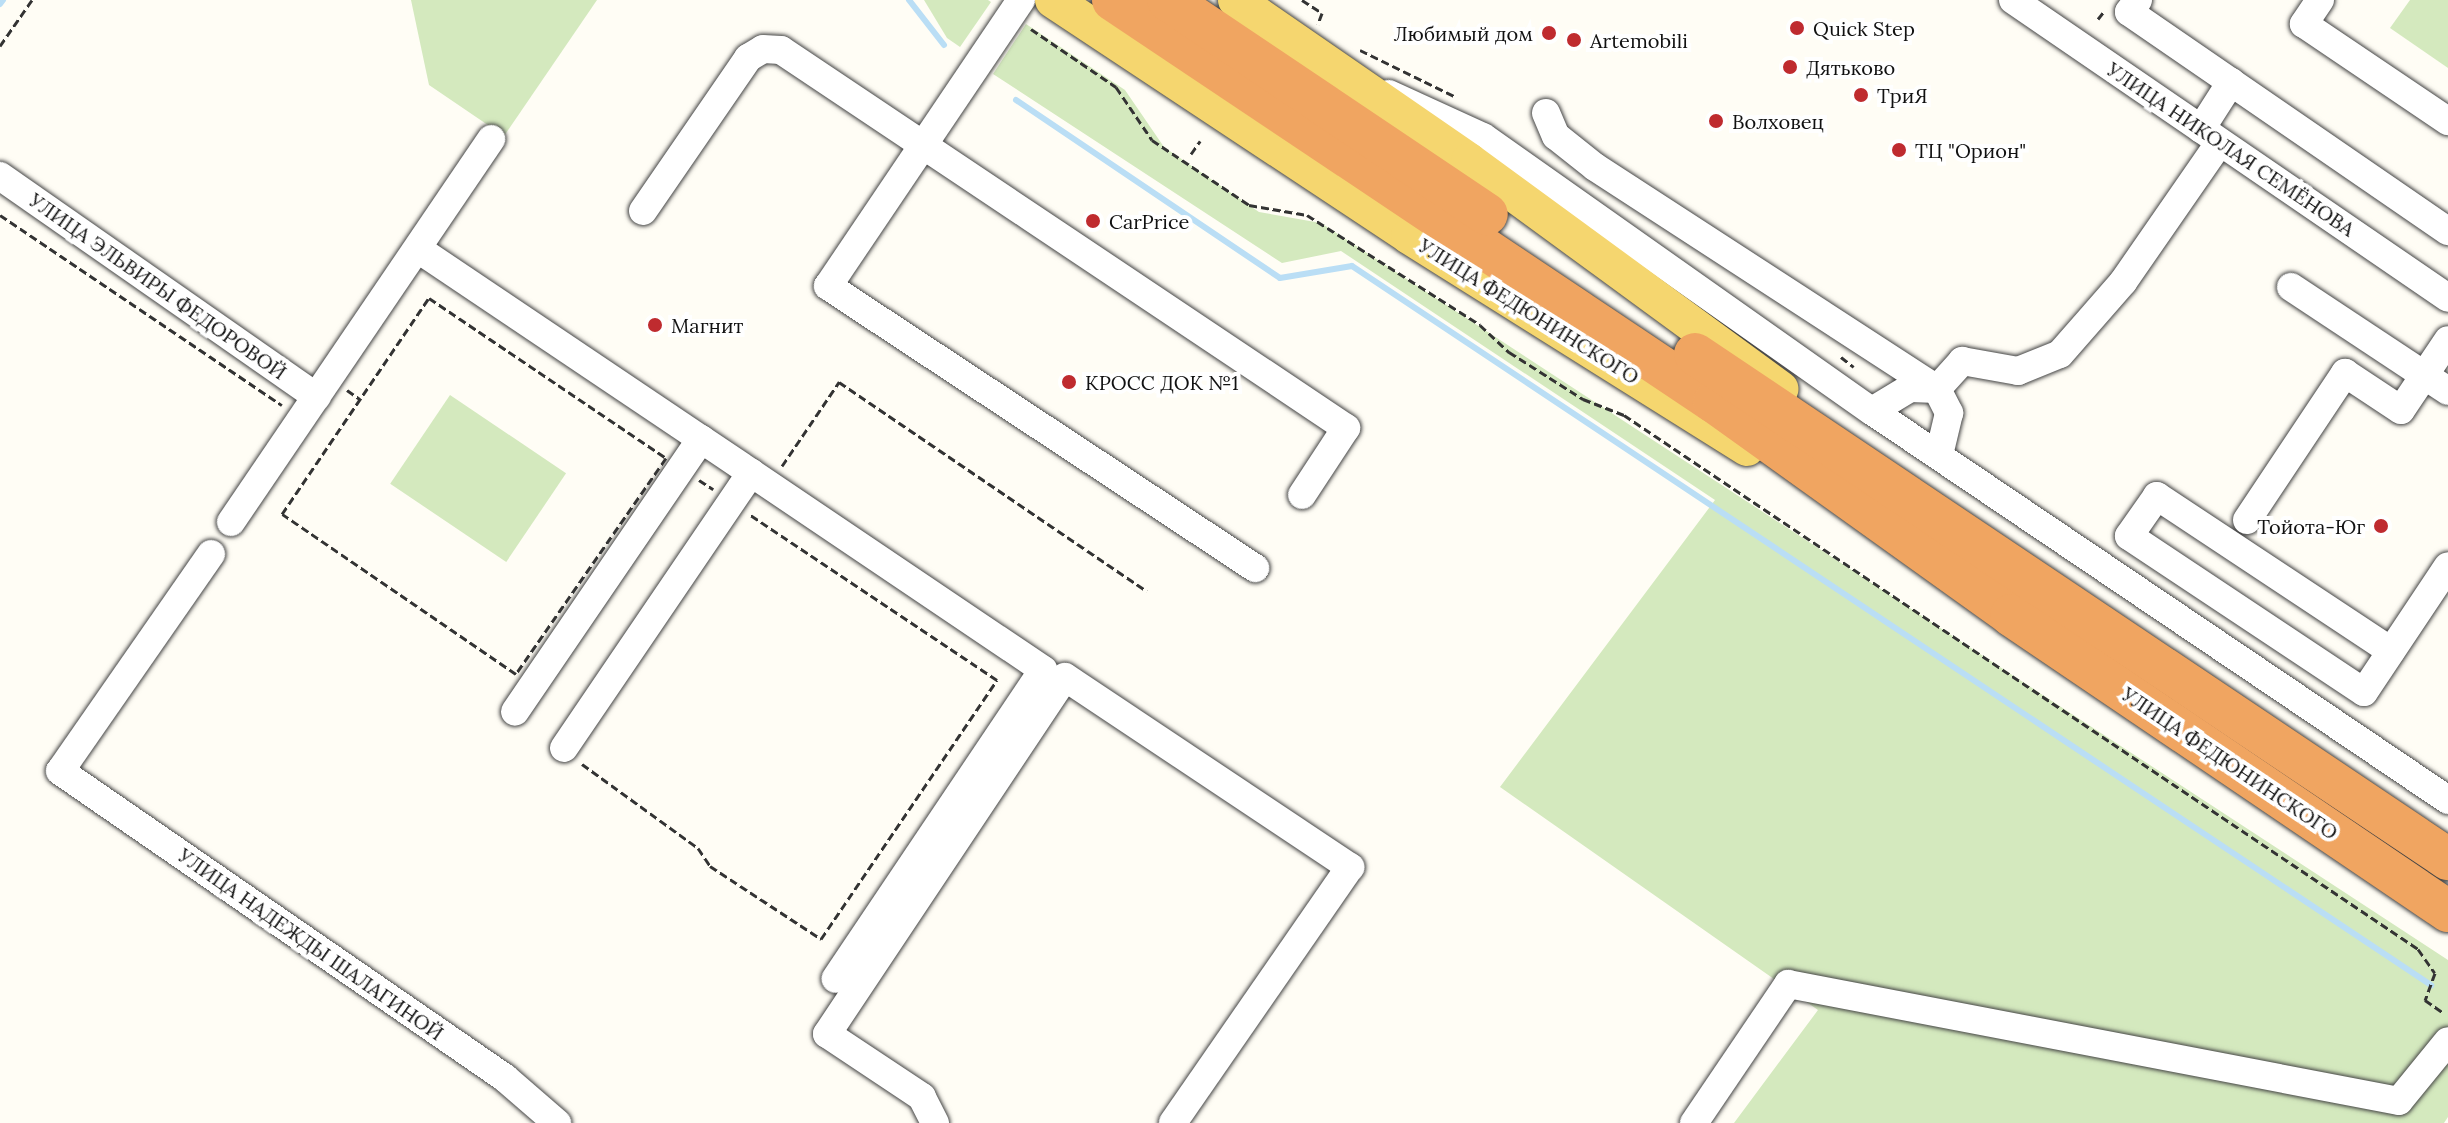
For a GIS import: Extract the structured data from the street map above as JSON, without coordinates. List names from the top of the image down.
{
  "streets": {
    "highway": ["УЛИЦА ФЕДЮНИНСКОГО"],
    "street": ["УЛИЦА НИКОЛАЯ СЕМЁНОВА", "УЛИЦА ЭЛЬВИРЫ ФЕДОРОВОЙ", "УЛИЦА НАДЕЖДЫ ШАЛАГИНОЙ"]
  },
  "places": [
    "Quick Step",
    "Любимый дом",
    "Artemobili",
    "Дятьково",
    "ТриЯ",
    "Волховец",
    "ТЦ \"Орион\"",
    "CarPrice",
    "Магнит",
    "КРОСС ДОК №1",
    "Тойота-Юг"
  ]
}
